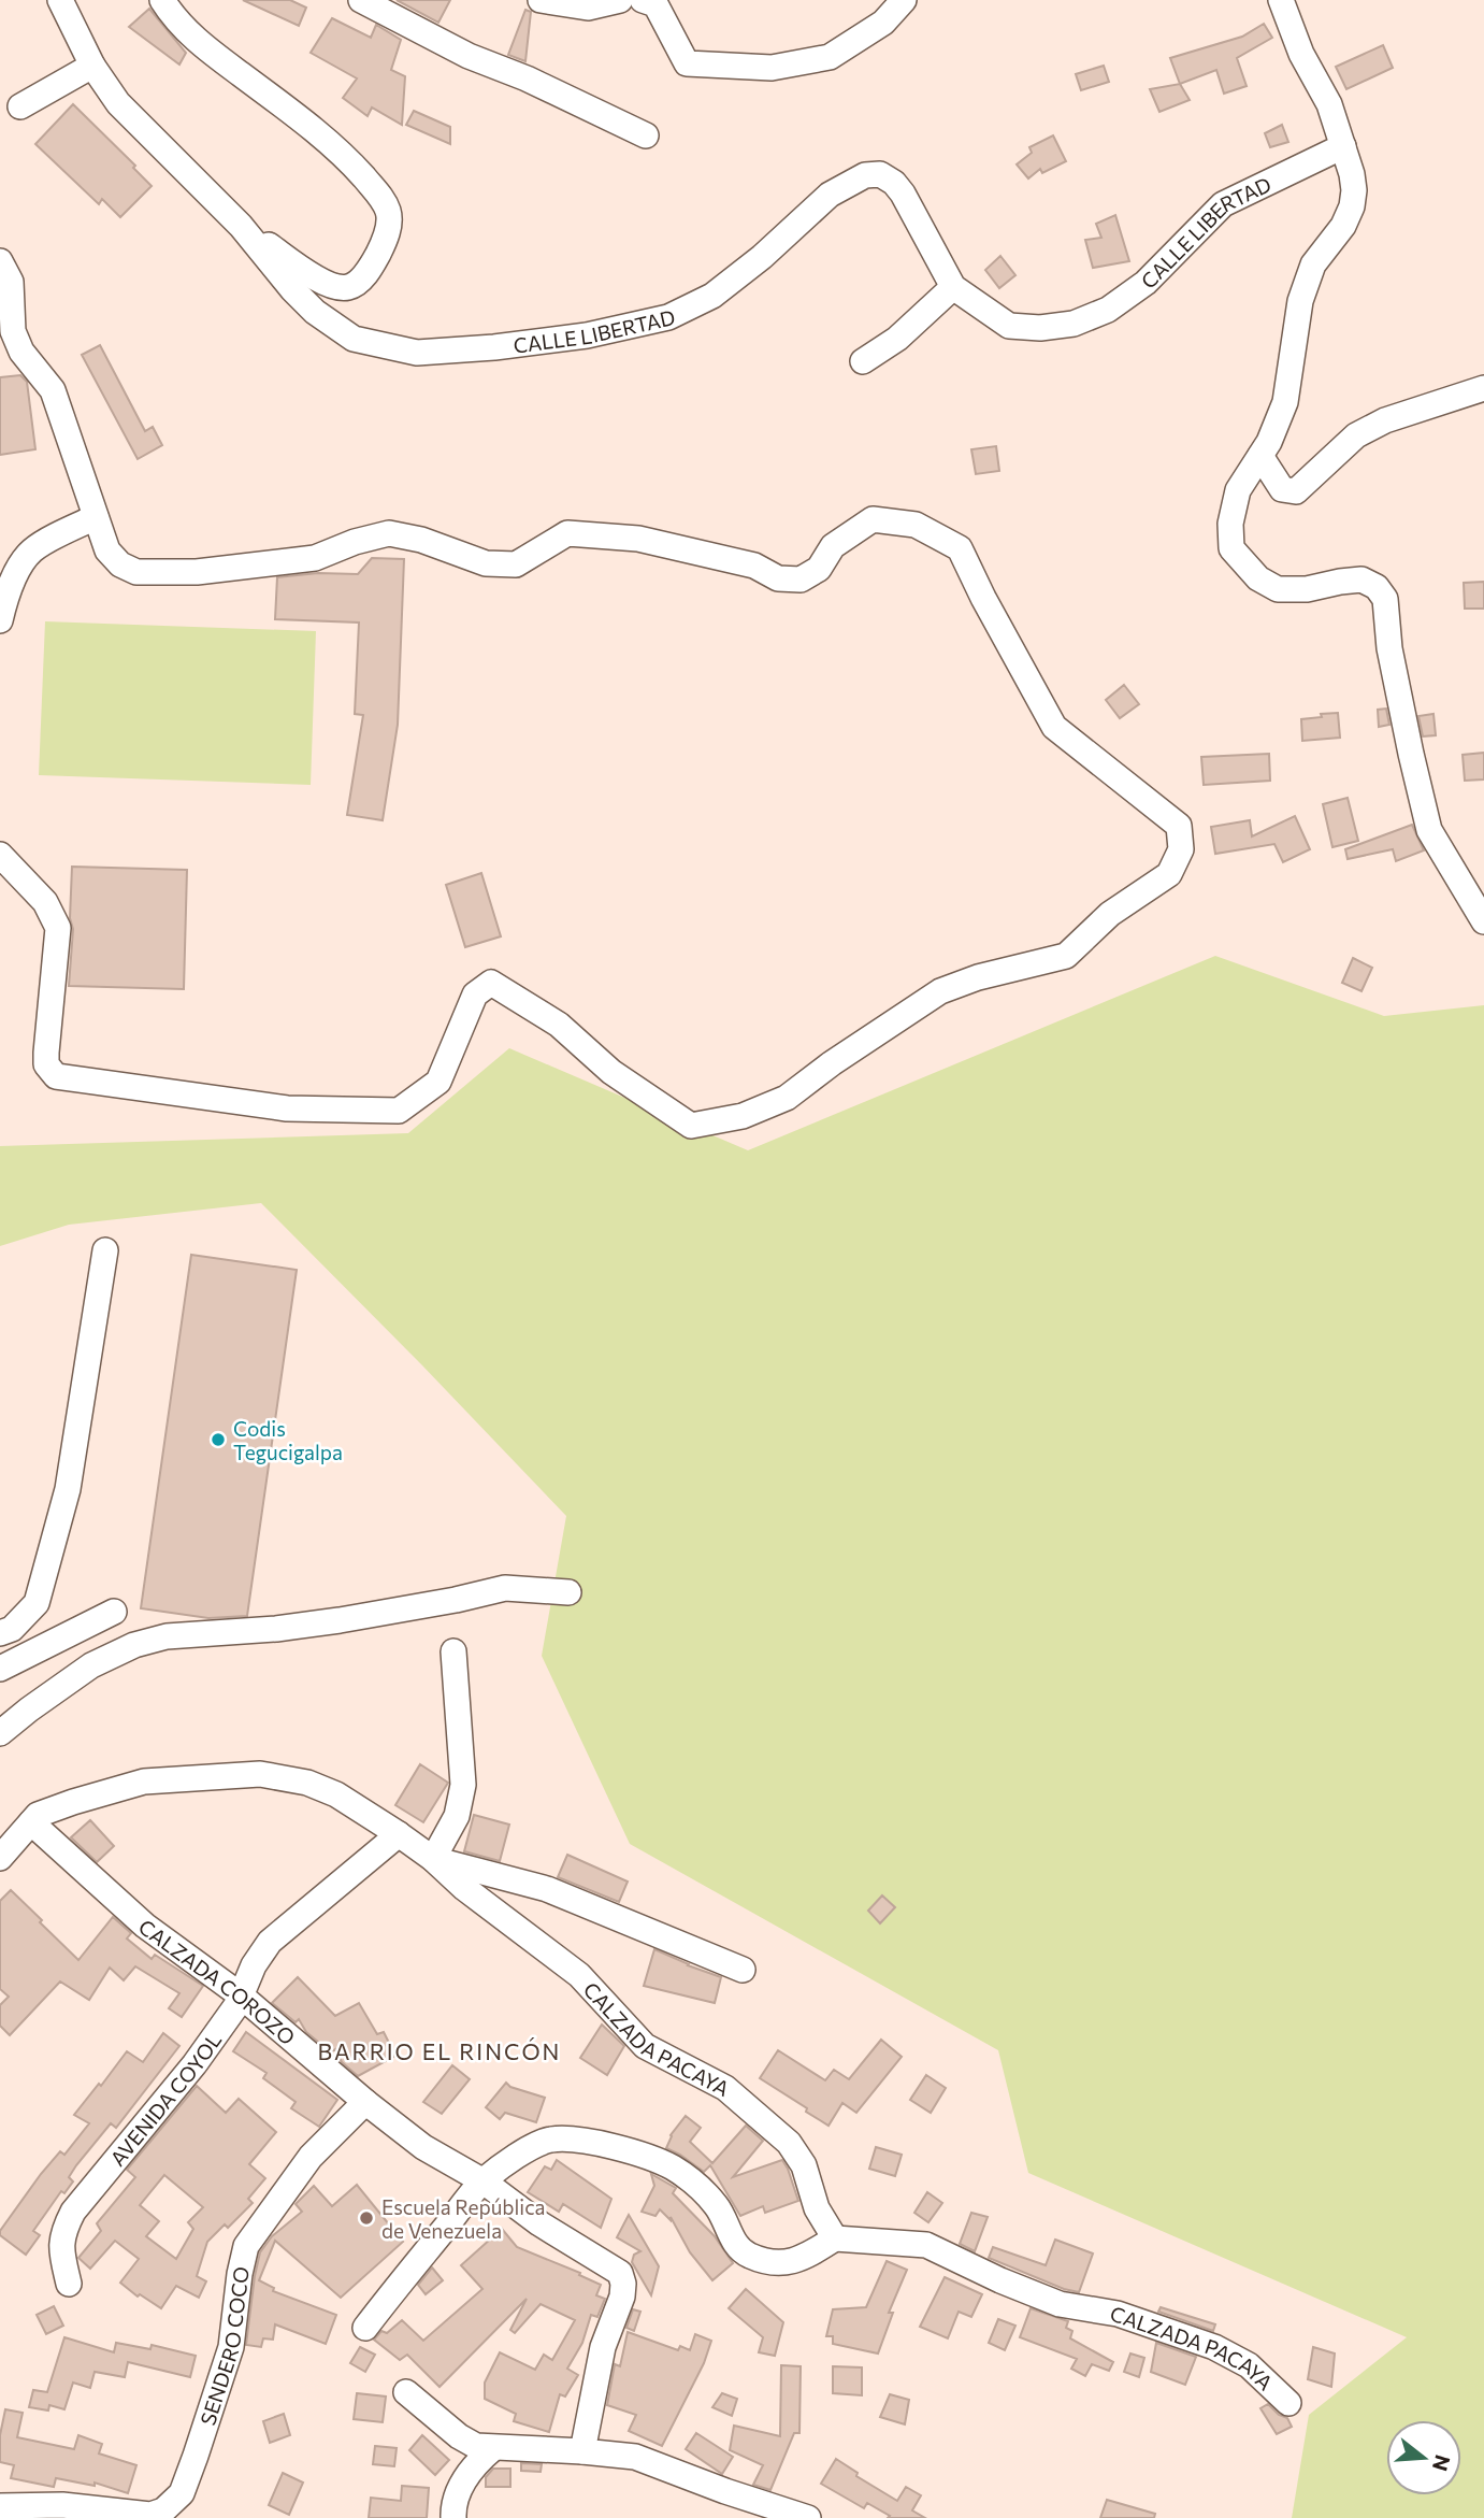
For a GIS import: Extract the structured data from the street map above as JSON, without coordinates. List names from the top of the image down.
{
  "streets": {
    "street": [
      "CALLE LIBERTAD",
      "CALZADA COROZO",
      "CALZADA PACAYA",
      "AVENIDA COYOL",
      "SENDERO COCO"
    ]
  },
  "crossings": [
    ["CALZADA COROZO", "CALZADA PACAYA"],
    ["CALZADA COROZO", "AVENIDA COYOL"],
    ["CALZADA COROZO", "SENDERO COCO"],
    ["CALZADA PACAYA", "AVENIDA COYOL"]
  ],
  "districts": ["BARRIO EL RINCÓN"],
  "places": ["Codis Tegucigalpa", "Escuela República de Venezuela"],
  "north": "right"
}
